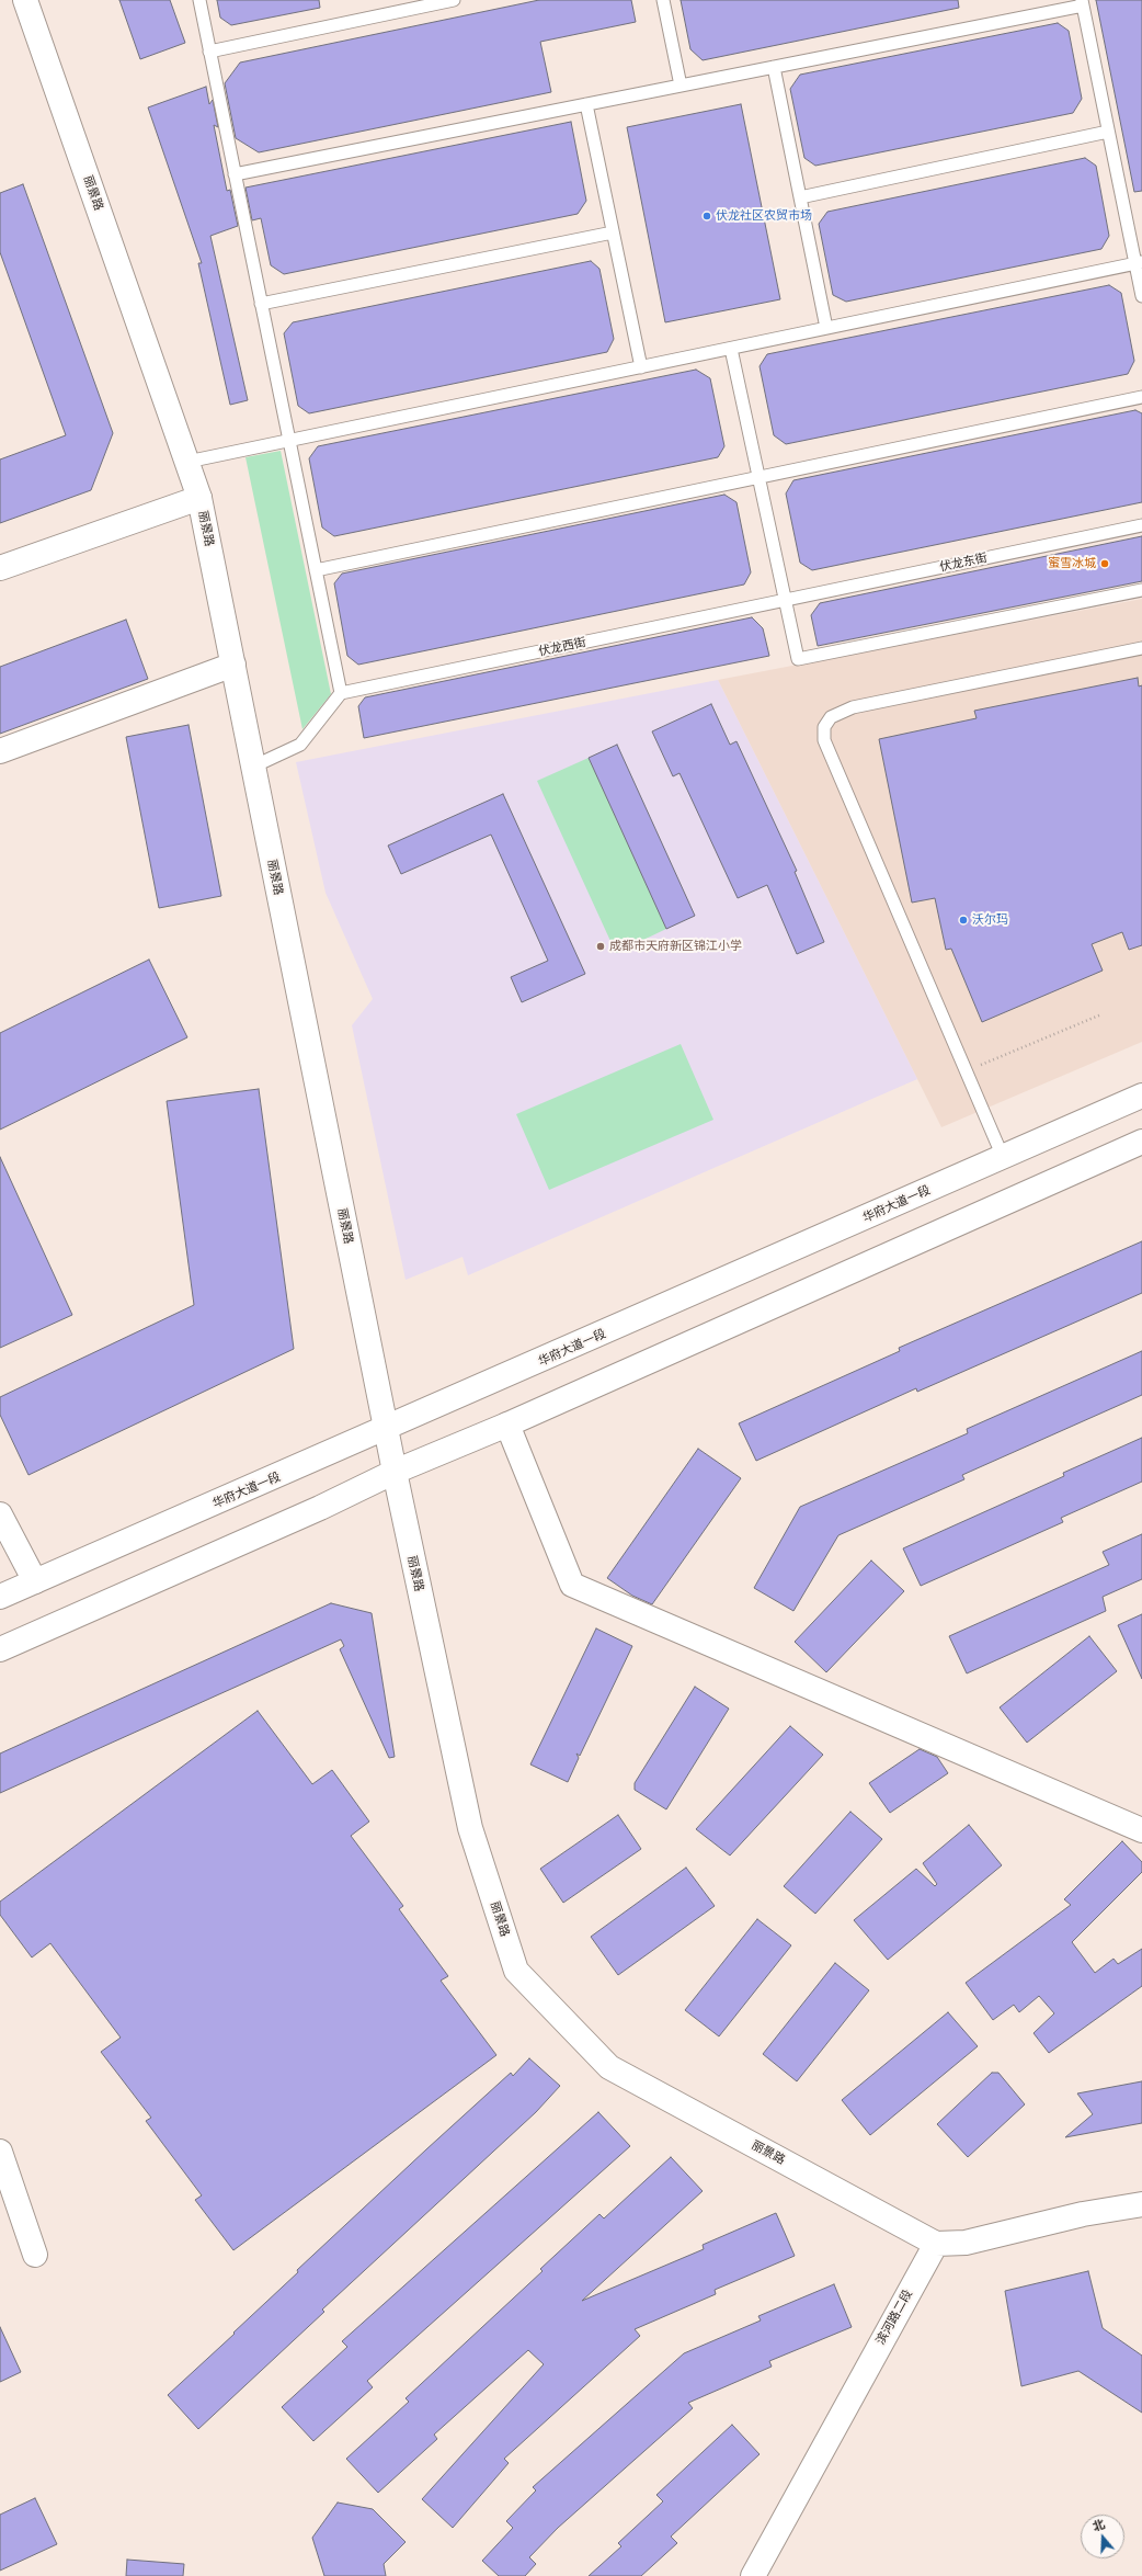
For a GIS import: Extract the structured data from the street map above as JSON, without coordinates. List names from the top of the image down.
{
  "streets": {
    "street": ["丽景路", "华府大道一段", "滨河路二段"],
    "lane": ["伏龙东街", "伏龙西街"]
  },
  "crossings": [
    ["丽景路", "华府大道一段"],
    ["丽景路", "滨河路二段"],
    ["伏龙东街", "伏龙西街"]
  ],
  "places": [
    "伏龙社区农贸市场",
    "蜜雪冰城",
    "沃尔玛",
    "成都市天府新区锦江小学"
  ],
  "north": "top"
}
